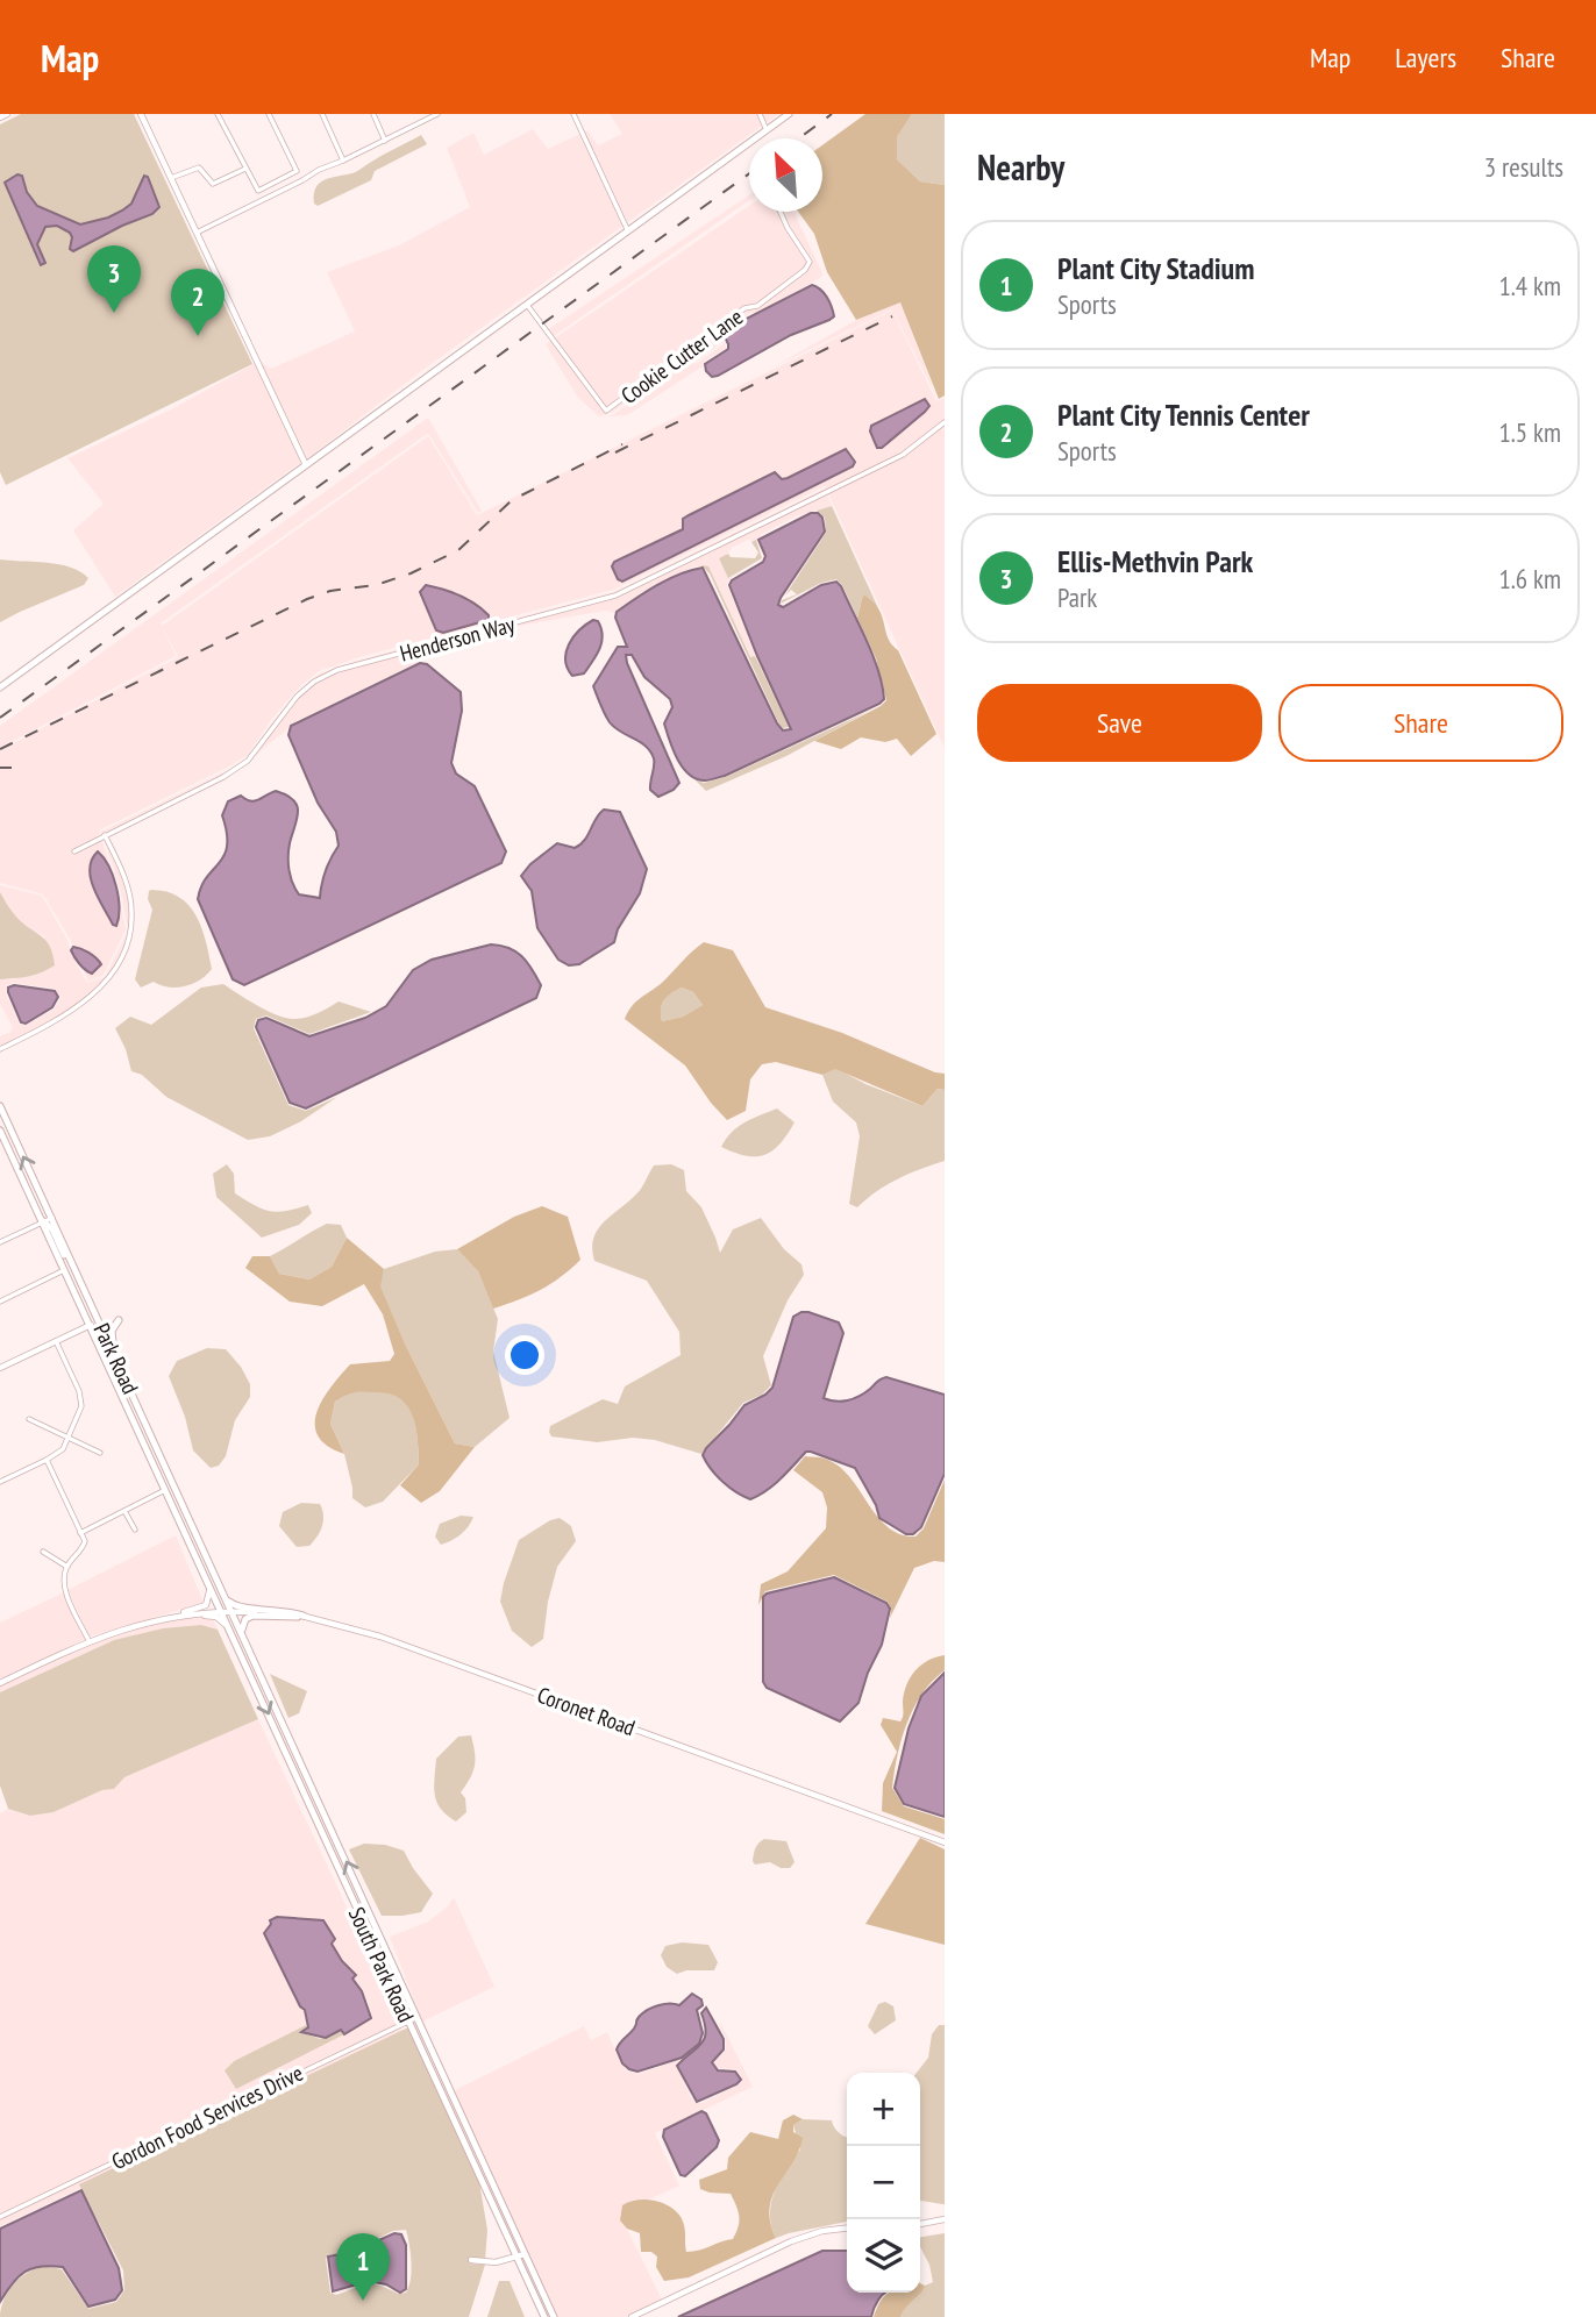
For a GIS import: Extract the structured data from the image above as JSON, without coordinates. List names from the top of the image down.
{
  "streets": {
    "main road": ["Park Road", "South Park Road"],
    "street": [
      "Cookie Cutter Lane",
      "Henderson Way",
      "Coronet Road",
      "Gordon Food Services Drive"
    ]
  },
  "crossings": [
    ["Park Road", "Coronet Road"],
    ["Park Road", "South Park Road"],
    ["Coronet Road", "South Park Road"],
    ["South Park Road", "Gordon Food Services Drive"]
  ],
  "north": "top left",
  "page": {
    "header": "Map",
    "nav": ["Map", "Layers", "Share"],
    "heading": ["Nearby", "3 results"],
    "list": [
      {
        "mark": "1",
        "name": "Plant City Stadium",
        "note": "Sports",
        "value": "1.4 km"
      },
      {
        "mark": "2",
        "name": "Plant City Tennis Center",
        "note": "Sports",
        "value": "1.5 km"
      },
      {
        "mark": "3",
        "name": "Ellis-Methvin Park",
        "note": "Park",
        "value": "1.6 km"
      }
    ],
    "pins": ["3", "2", "1"],
    "buttons": ["Save", "Share"],
    "map_buttons": ["+", "−"]
  }
}
